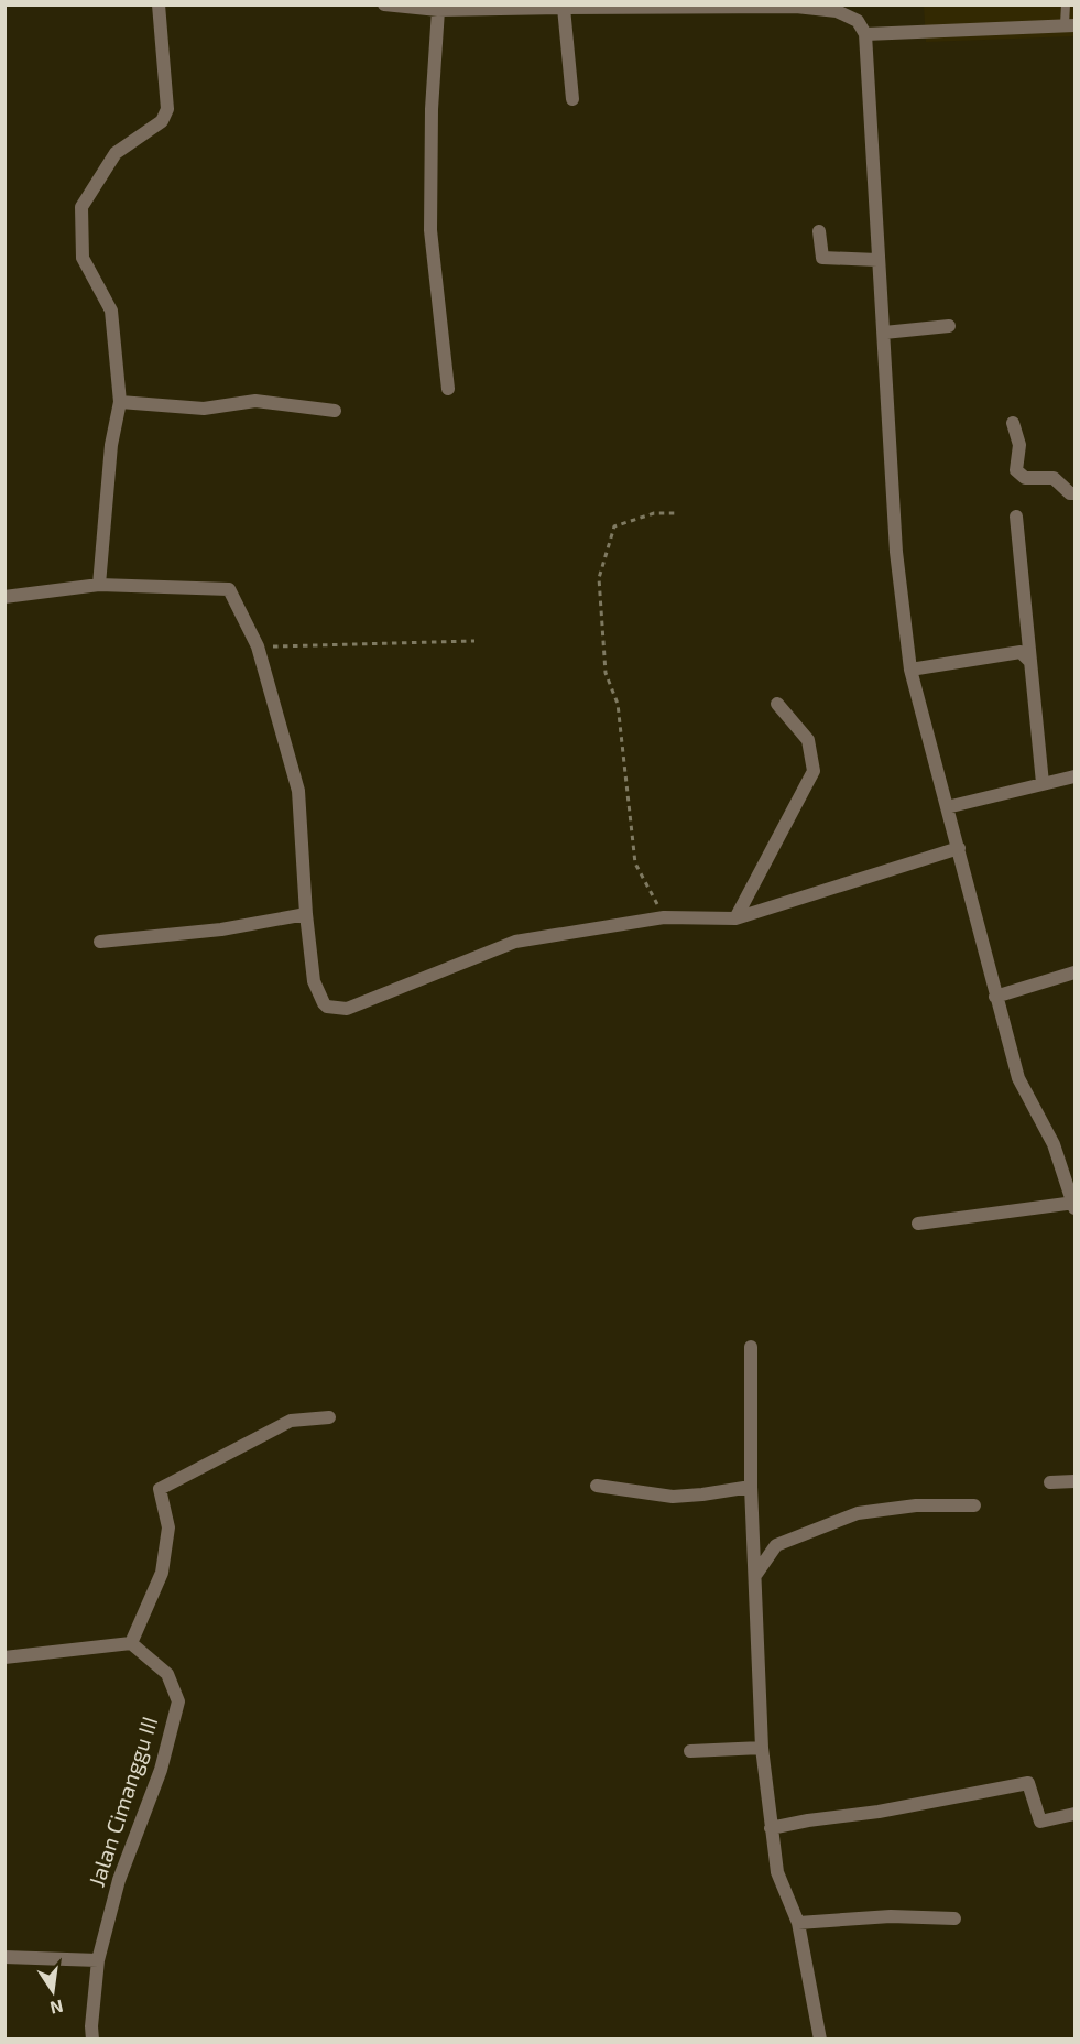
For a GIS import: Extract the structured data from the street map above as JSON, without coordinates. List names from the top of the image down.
{
  "streets": {
    "street": ["Jalan Cimanggu III"]
  },
  "north": "bottom"
}
